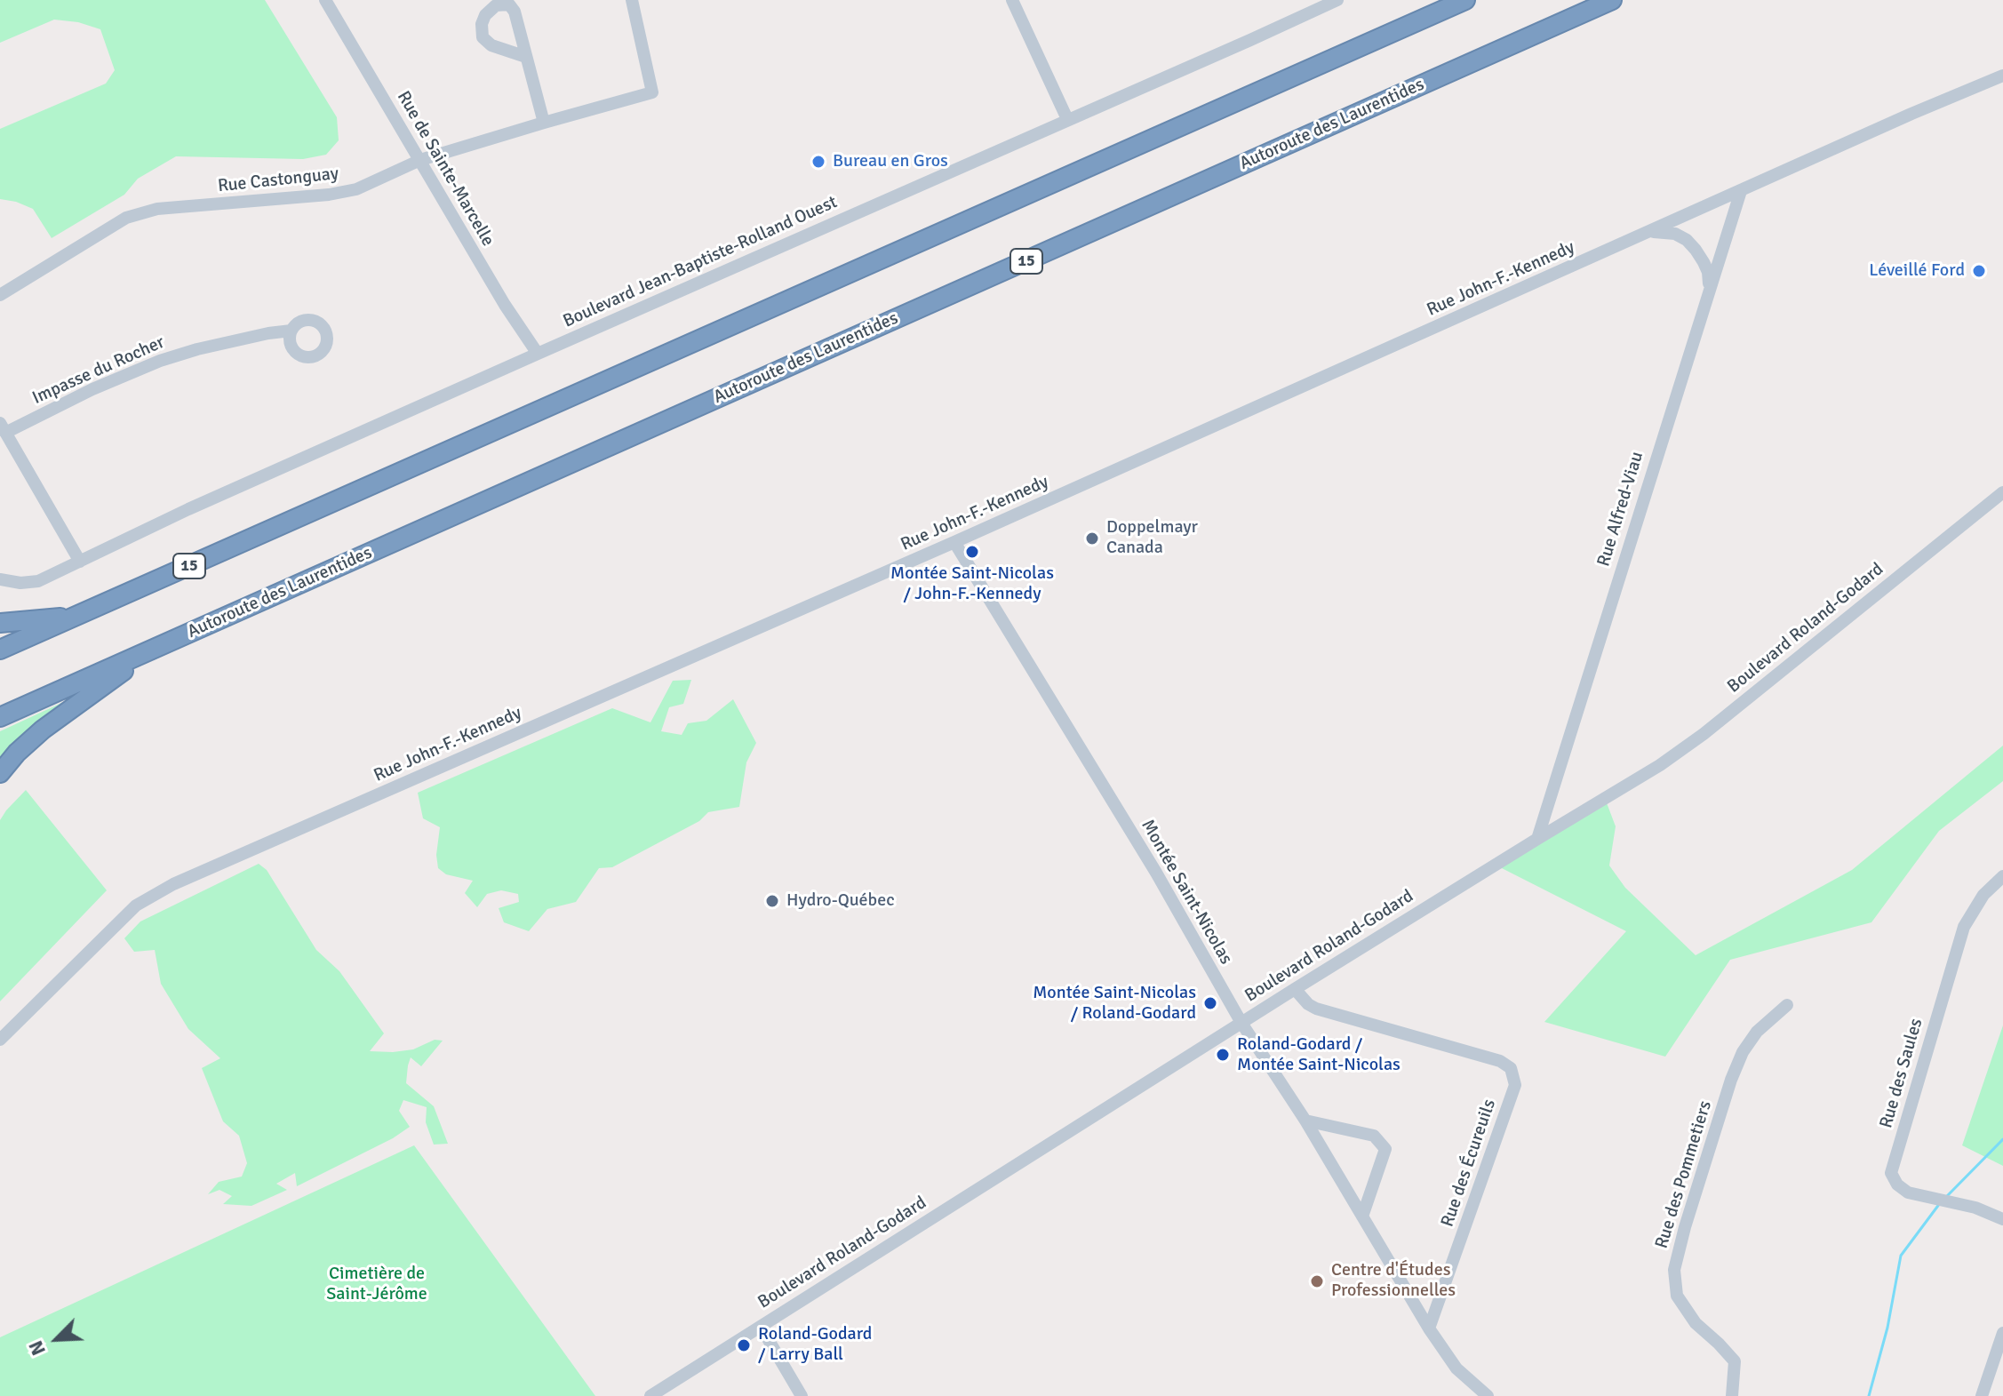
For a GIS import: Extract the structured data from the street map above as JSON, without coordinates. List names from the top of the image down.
{
  "streets": {
    "highway": ["Autoroute des Laurentides", "15"],
    "street": [
      "Rue de Sainte-Marcelle",
      "Rue Castonguay",
      "Boulevard Jean-Baptiste-Rolland Ouest",
      "Rue John-F.-Kennedy",
      "Impasse du Rocher",
      "Rue Alfred-Viau",
      "Boulevard Roland-Godard",
      "Montée Saint-Nicolas",
      "Rue des Saules",
      "Rue des Écureuils",
      "Rue des Pommetiers"
    ]
  },
  "crossings": [
    ["Rue de Sainte-Marcelle", "Rue Castonguay"],
    ["Rue de Sainte-Marcelle", "Boulevard Jean-Baptiste-Rolland Ouest"],
    ["Rue John-F.-Kennedy", "Rue Alfred-Viau"],
    ["Rue John-F.-Kennedy", "Montée Saint-Nicolas"],
    ["Rue Alfred-Viau", "Boulevard Roland-Godard"],
    ["Boulevard Roland-Godard", "Montée Saint-Nicolas"],
    ["Boulevard Roland-Godard", "Rue des Écureuils"],
    ["Montée Saint-Nicolas", "Rue des Écureuils"]
  ],
  "parks": ["Cimetière de Saint-Jérôme"],
  "places": [
    "Bureau en Gros",
    "Léveillé Ford",
    "Doppelmayr Canada",
    "Montée Saint-Nicolas / John-F.-Kennedy",
    "Hydro-Québec",
    "Montée Saint-Nicolas / Roland-Godard",
    "Roland-Godard / Montée Saint-Nicolas",
    "Centre d'Études Professionnelles",
    "Roland-Godard / Larry Ball"
  ],
  "north": "bottom left"
}
